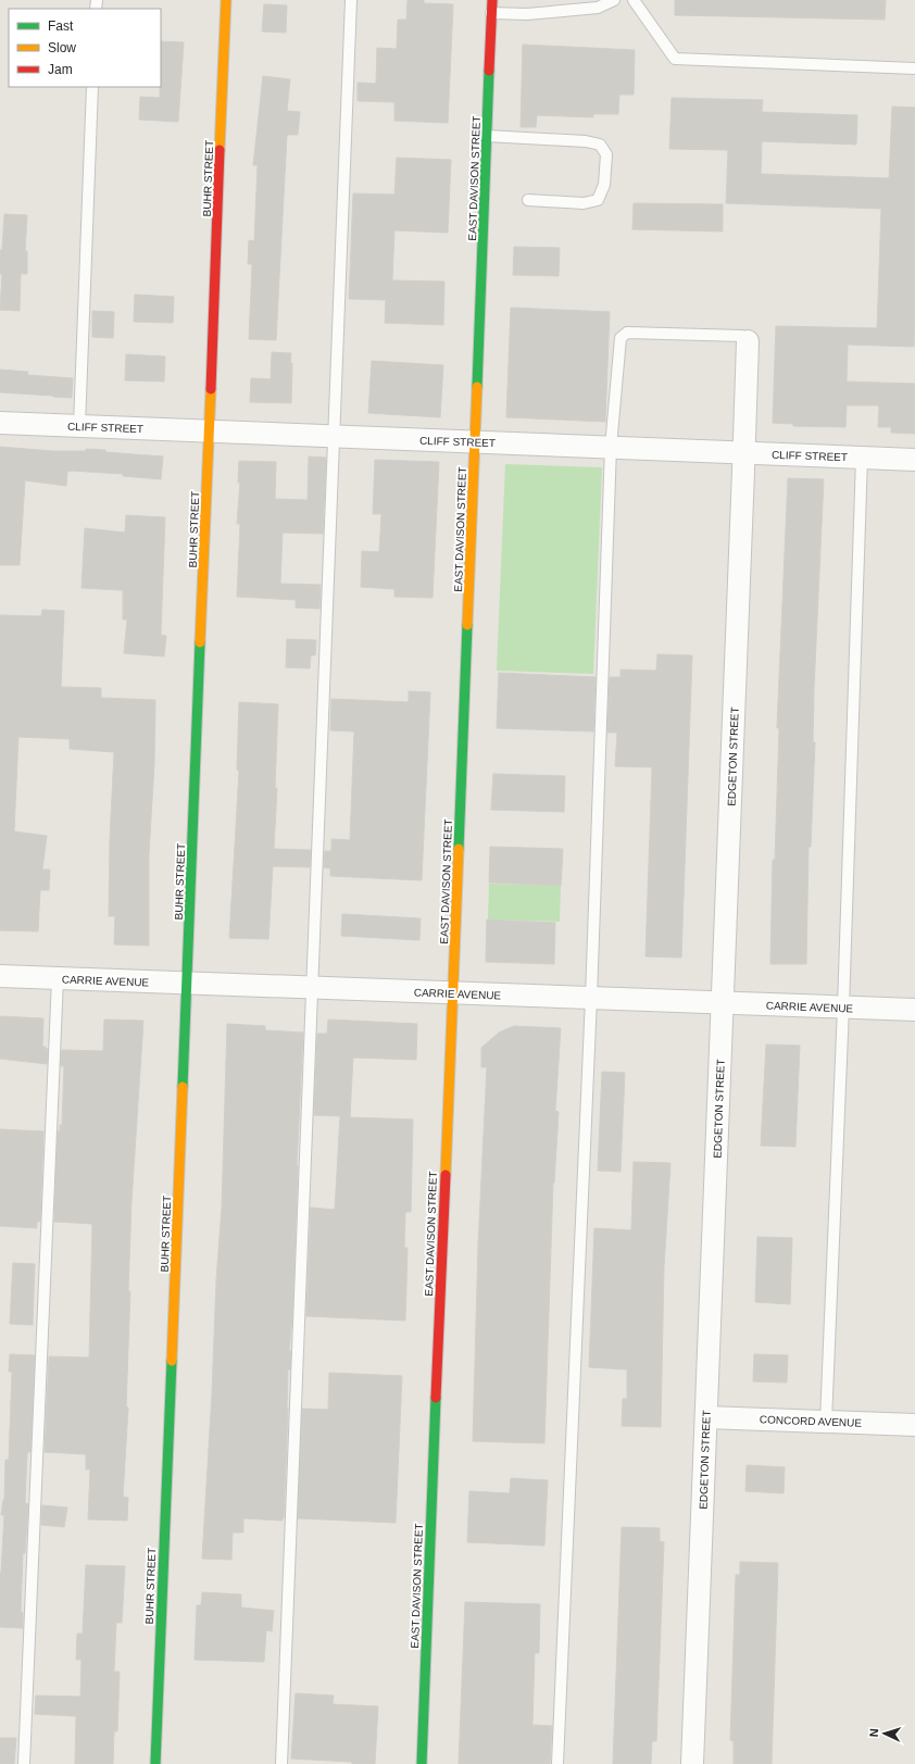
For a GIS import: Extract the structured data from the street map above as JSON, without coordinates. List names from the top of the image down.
{
  "streets": {
    "main road": ["BUHR STREET", "EAST DAVISON STREET"],
    "street": [
      "CLIFF STREET",
      "EDGETON STREET",
      "CARRIE AVENUE",
      "CONCORD AVENUE"
    ]
  },
  "crossings": [
    ["BUHR STREET", "CLIFF STREET"],
    ["BUHR STREET", "CARRIE AVENUE"],
    ["EAST DAVISON STREET", "CLIFF STREET"],
    ["EAST DAVISON STREET", "CARRIE AVENUE"],
    ["CLIFF STREET", "EDGETON STREET"],
    ["EDGETON STREET", "CARRIE AVENUE"],
    ["EDGETON STREET", "CONCORD AVENUE"]
  ],
  "legend": ["Fast", "Slow", "Jam"],
  "north": "left"
}
